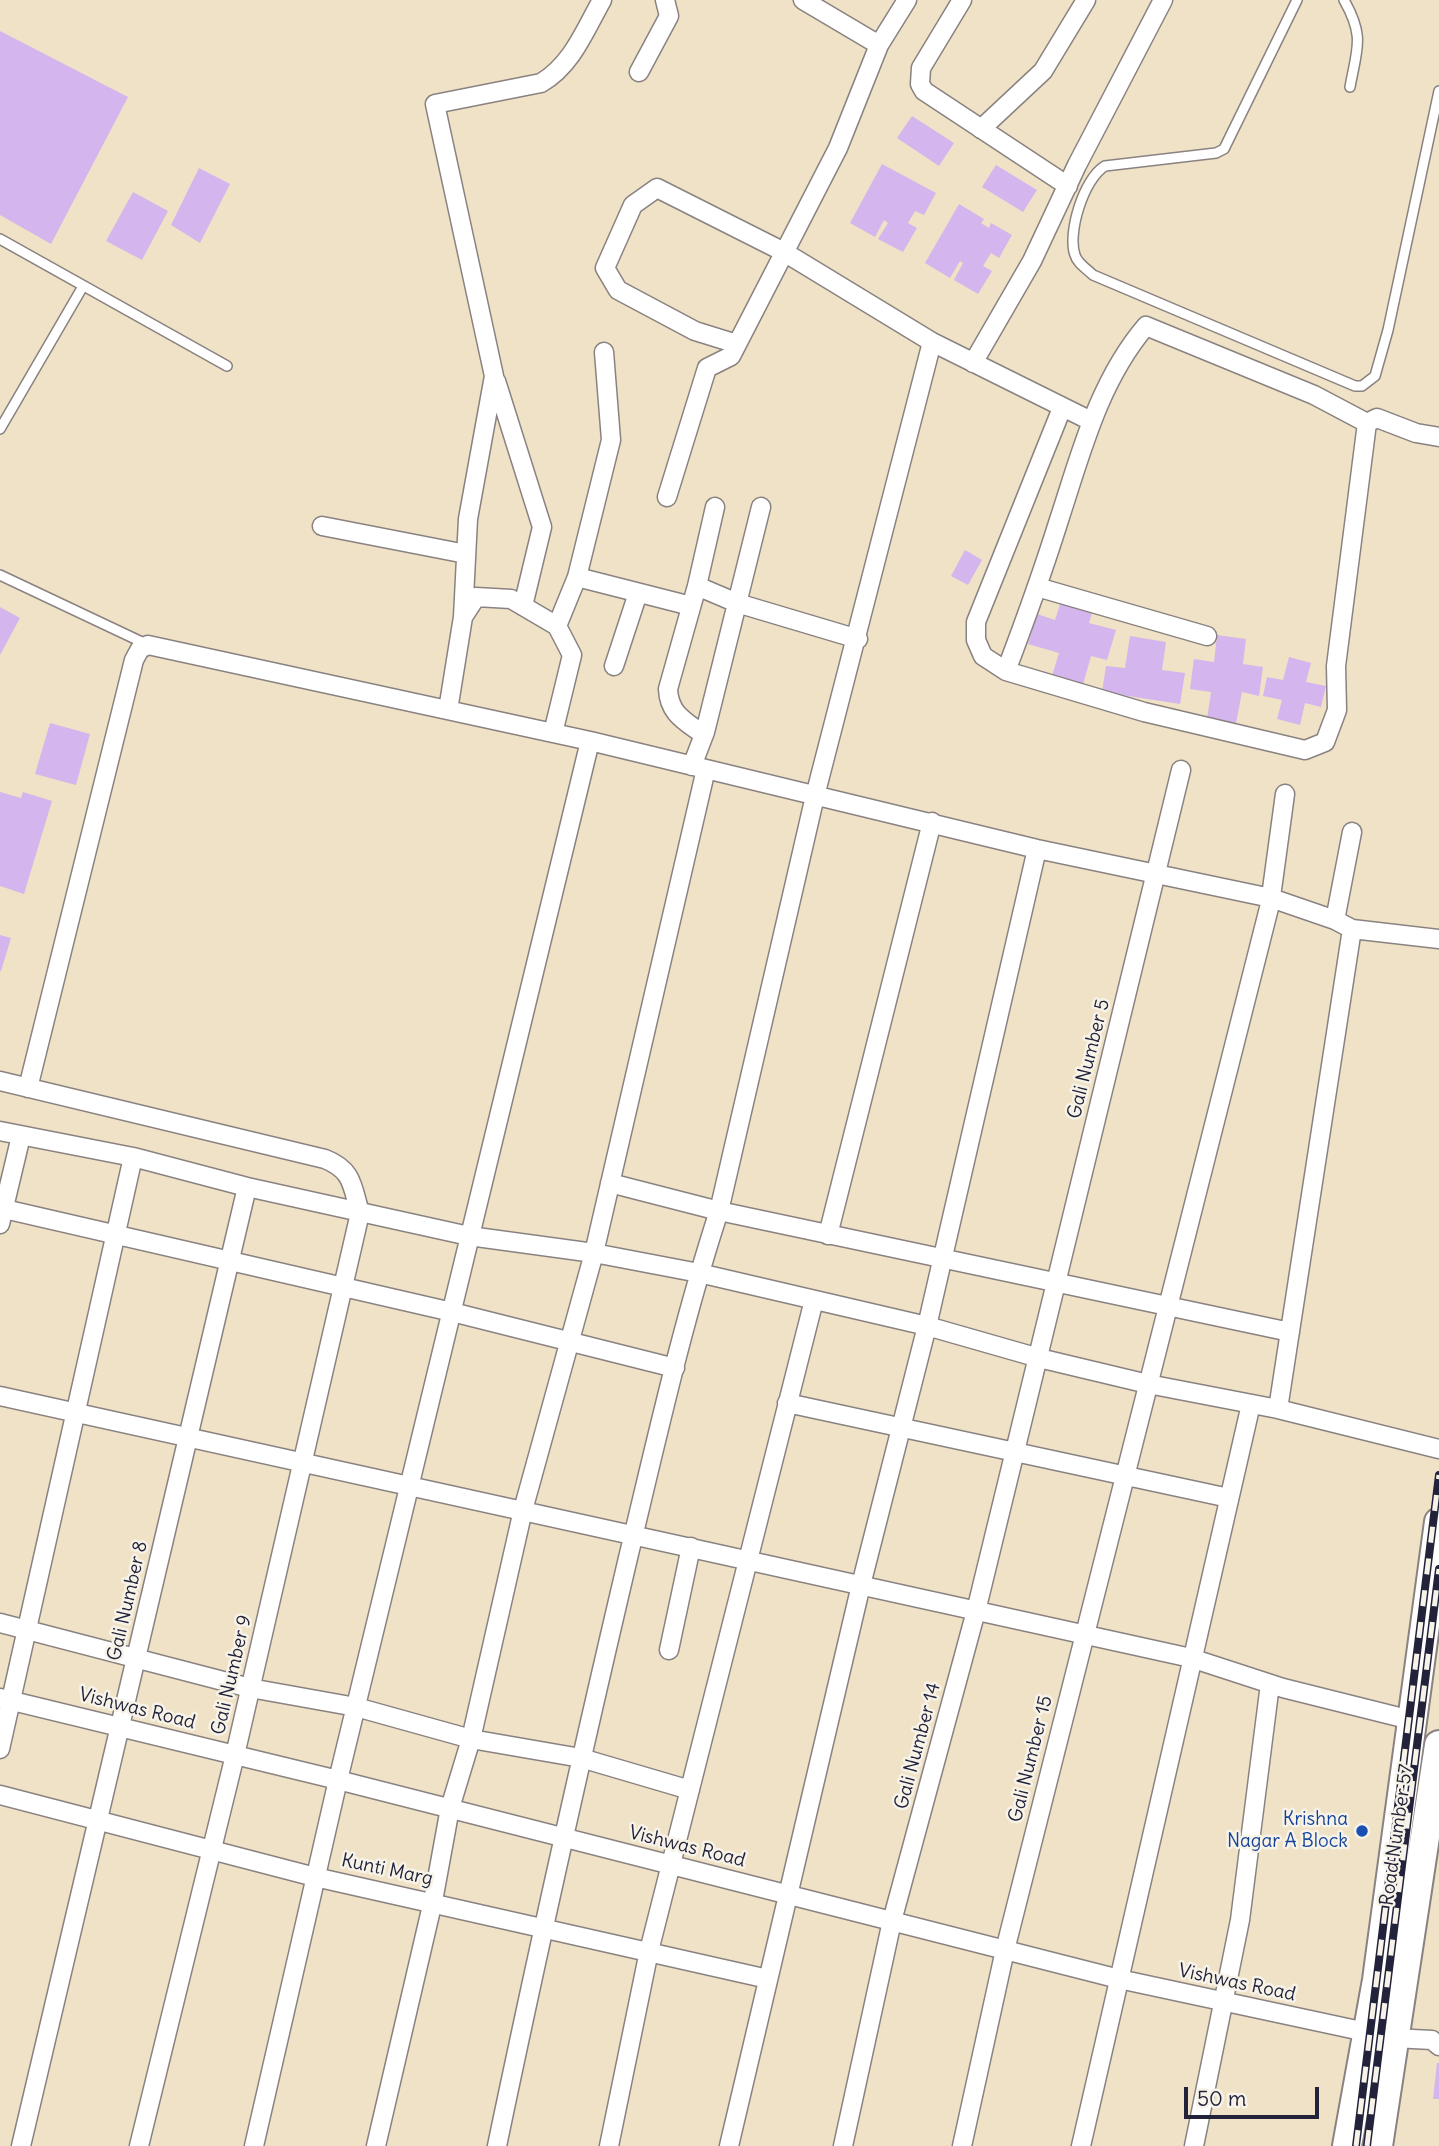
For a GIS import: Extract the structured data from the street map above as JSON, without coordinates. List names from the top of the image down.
{
  "streets": {
    "main road": ["Road Number 57"],
    "street": [
      "Gali Number 5",
      "Gali Number 8",
      "Gali Number 9",
      "Vishwas Road",
      "Gali Number 14",
      "Gali Number 15",
      "Kunti Marg"
    ]
  },
  "crossings": [
    ["Gali Number 5", "Gali Number 14"],
    ["Gali Number 8", "Vishwas Road"],
    ["Gali Number 8", "Kunti Marg"],
    ["Gali Number 9", "Vishwas Road"],
    ["Gali Number 9", "Kunti Marg"],
    ["Vishwas Road", "Gali Number 14"],
    ["Vishwas Road", "Gali Number 15"],
    ["Vishwas Road", "Road Number 57"]
  ],
  "places": ["Krishna Nagar A Block"],
  "scale_bar": "50 m"
}
